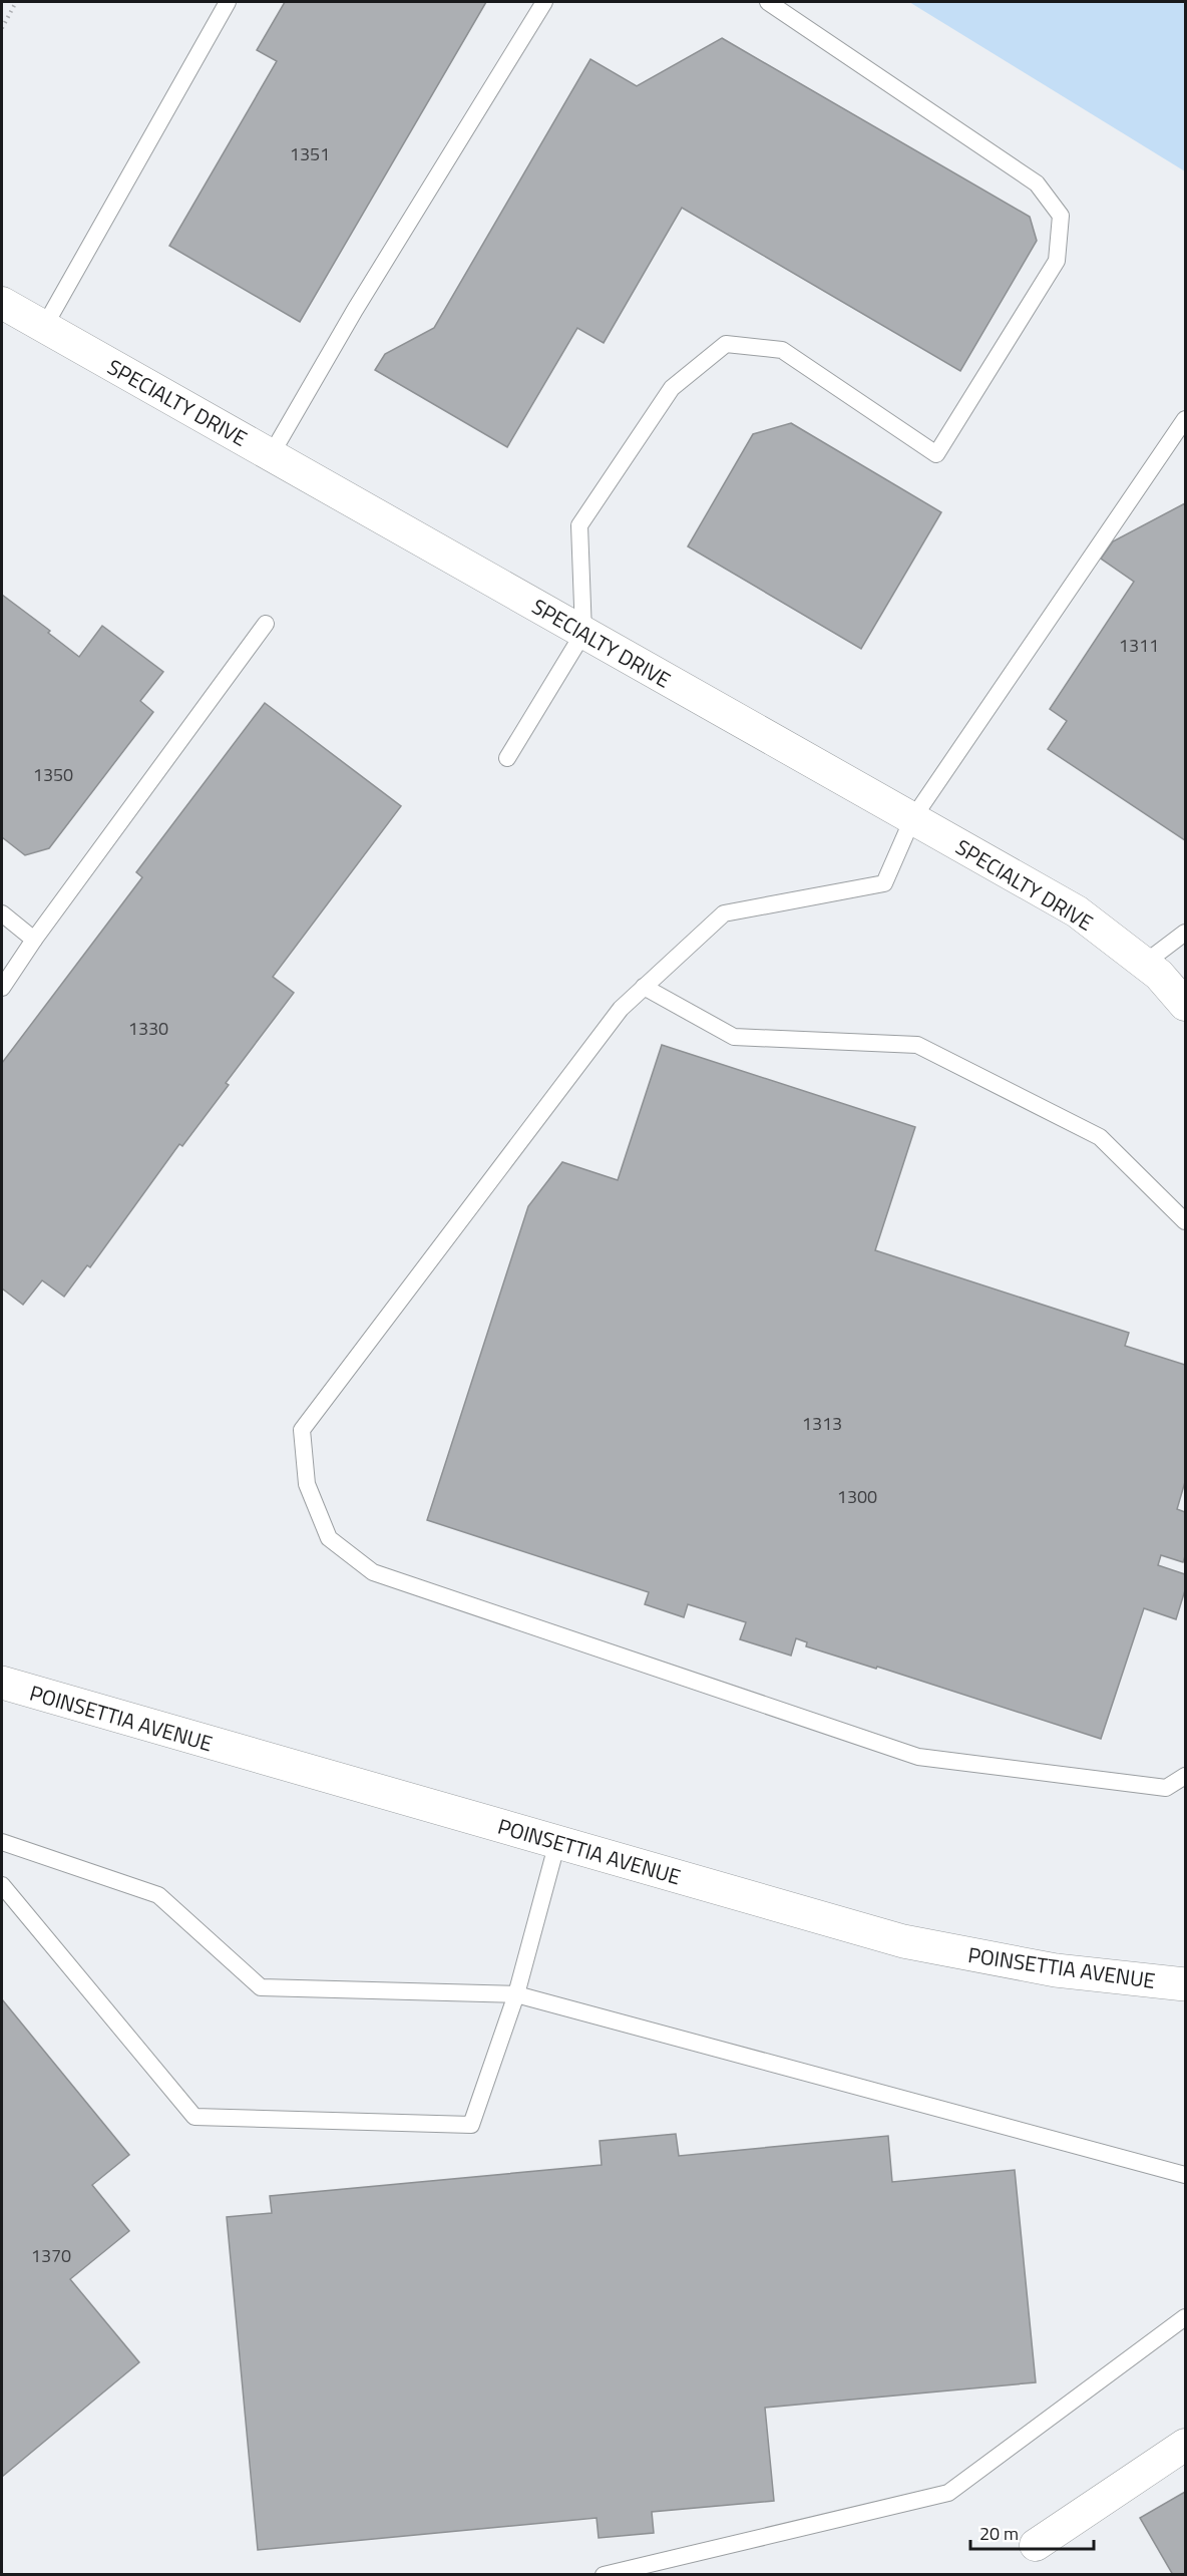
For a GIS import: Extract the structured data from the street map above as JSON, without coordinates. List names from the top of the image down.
{
  "streets": {
    "main road": ["POINSETTIA AVENUE"],
    "street": ["SPECIALTY DRIVE"]
  },
  "house_numbers": [
    "1351",
    "1311",
    "1350",
    "1330",
    "1313",
    "1300",
    "1370"
  ],
  "scale_bar": "20 m"
}
